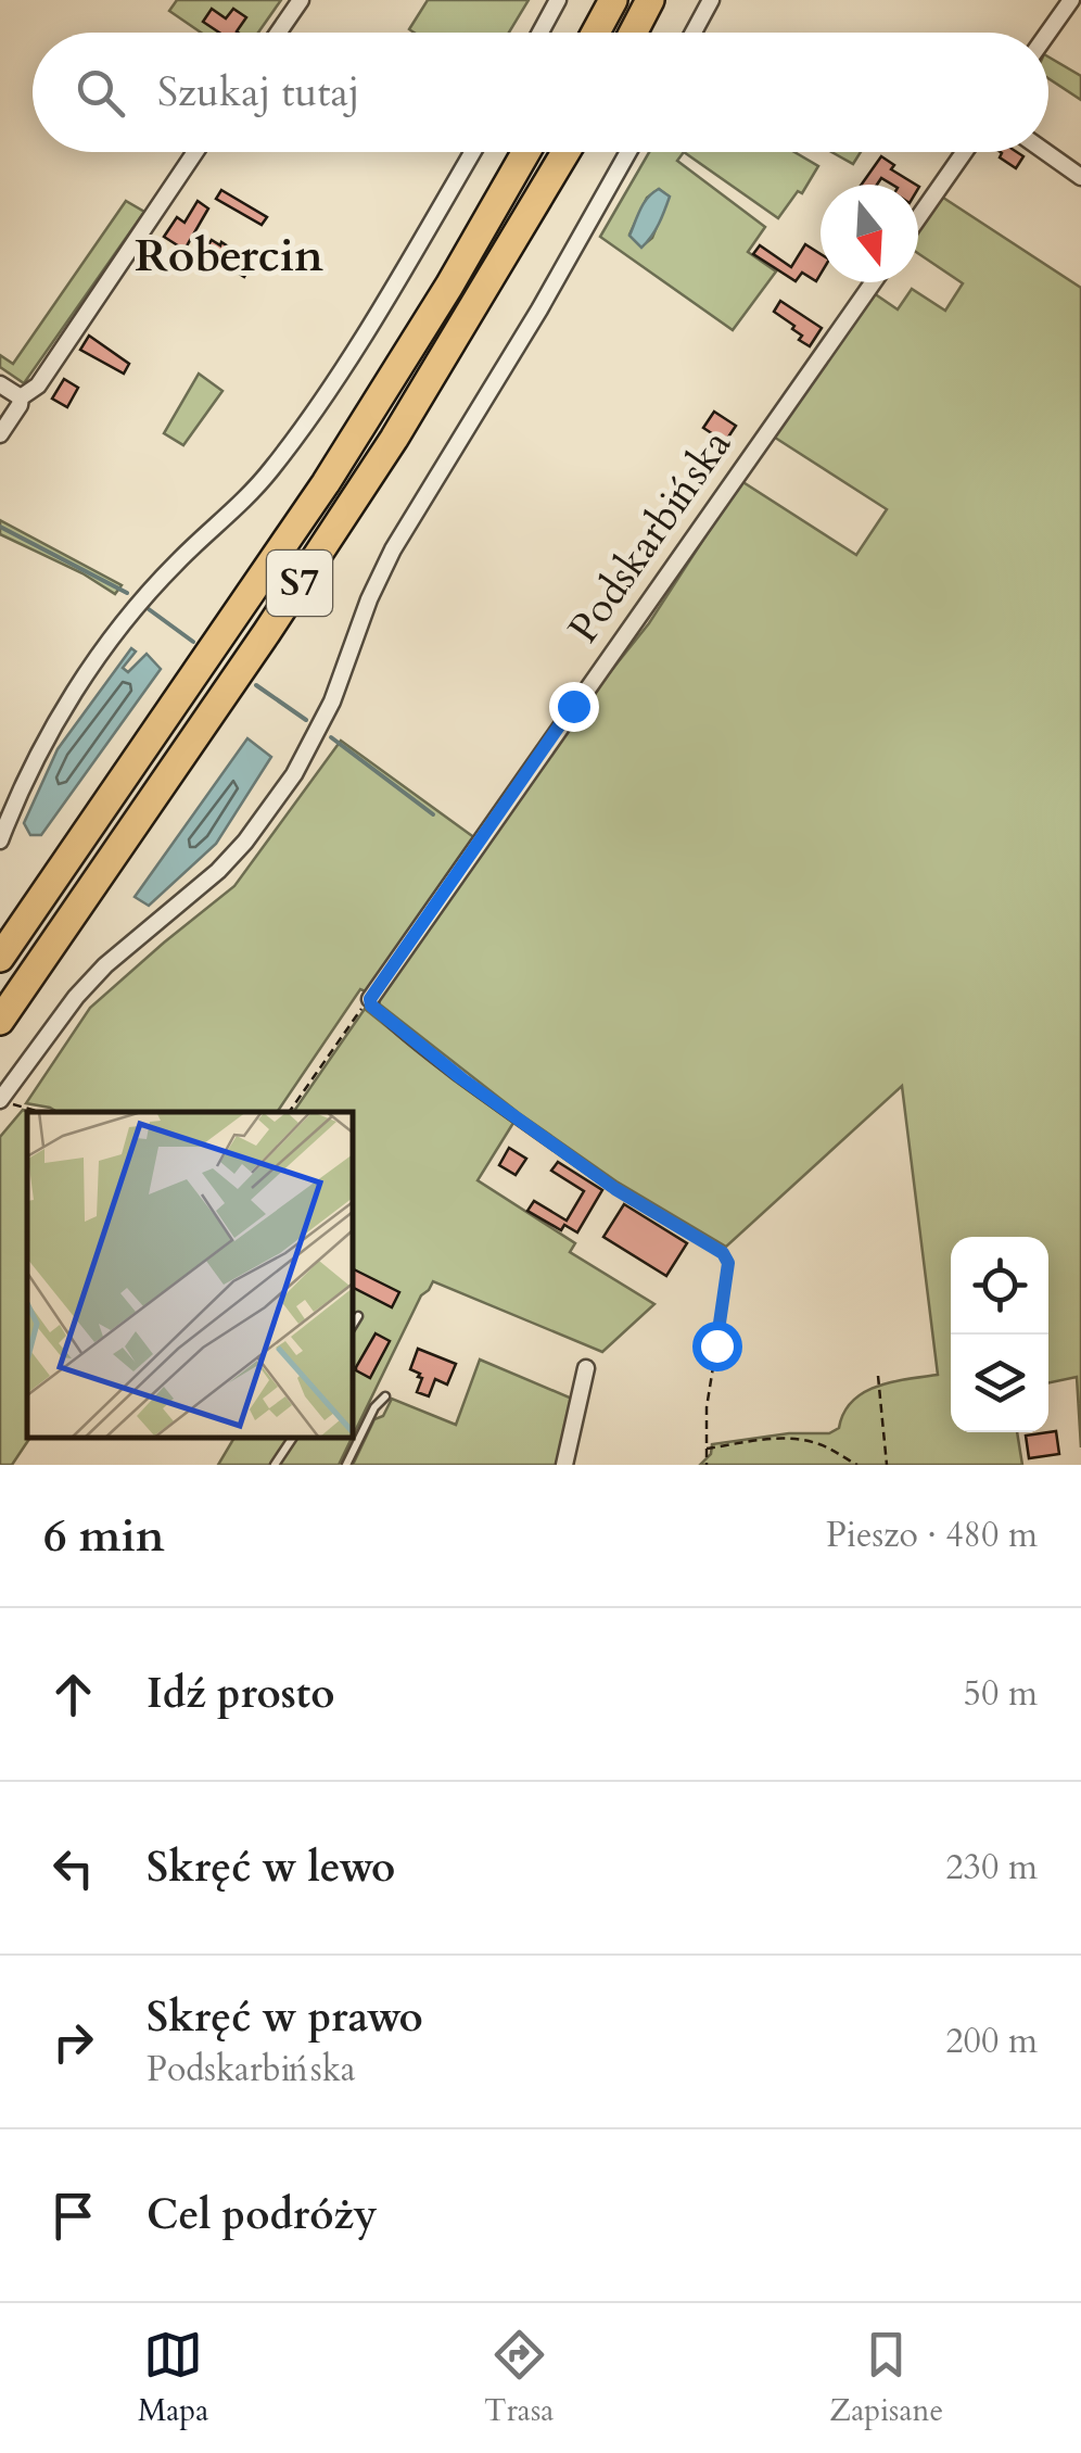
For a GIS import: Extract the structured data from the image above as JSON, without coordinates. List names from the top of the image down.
{
  "streets": {
    "highway": ["S7"],
    "street": ["Podskarbińska"]
  },
  "districts": ["Robercin"],
  "north": "bottom",
  "page": {
    "search": "Szukaj tutaj",
    "heading": ["6 min", "Pieszo · 480 m"],
    "list": [
      ["Idź prosto", "50 m"],
      ["Skręć w lewo", "230 m"],
      ["Skręć w prawo", "Podskarbińska", "200 m"],
      "Cel podróży"
    ],
    "nav": ["Mapa", "Trasa", "Zapisane"]
  }
}
